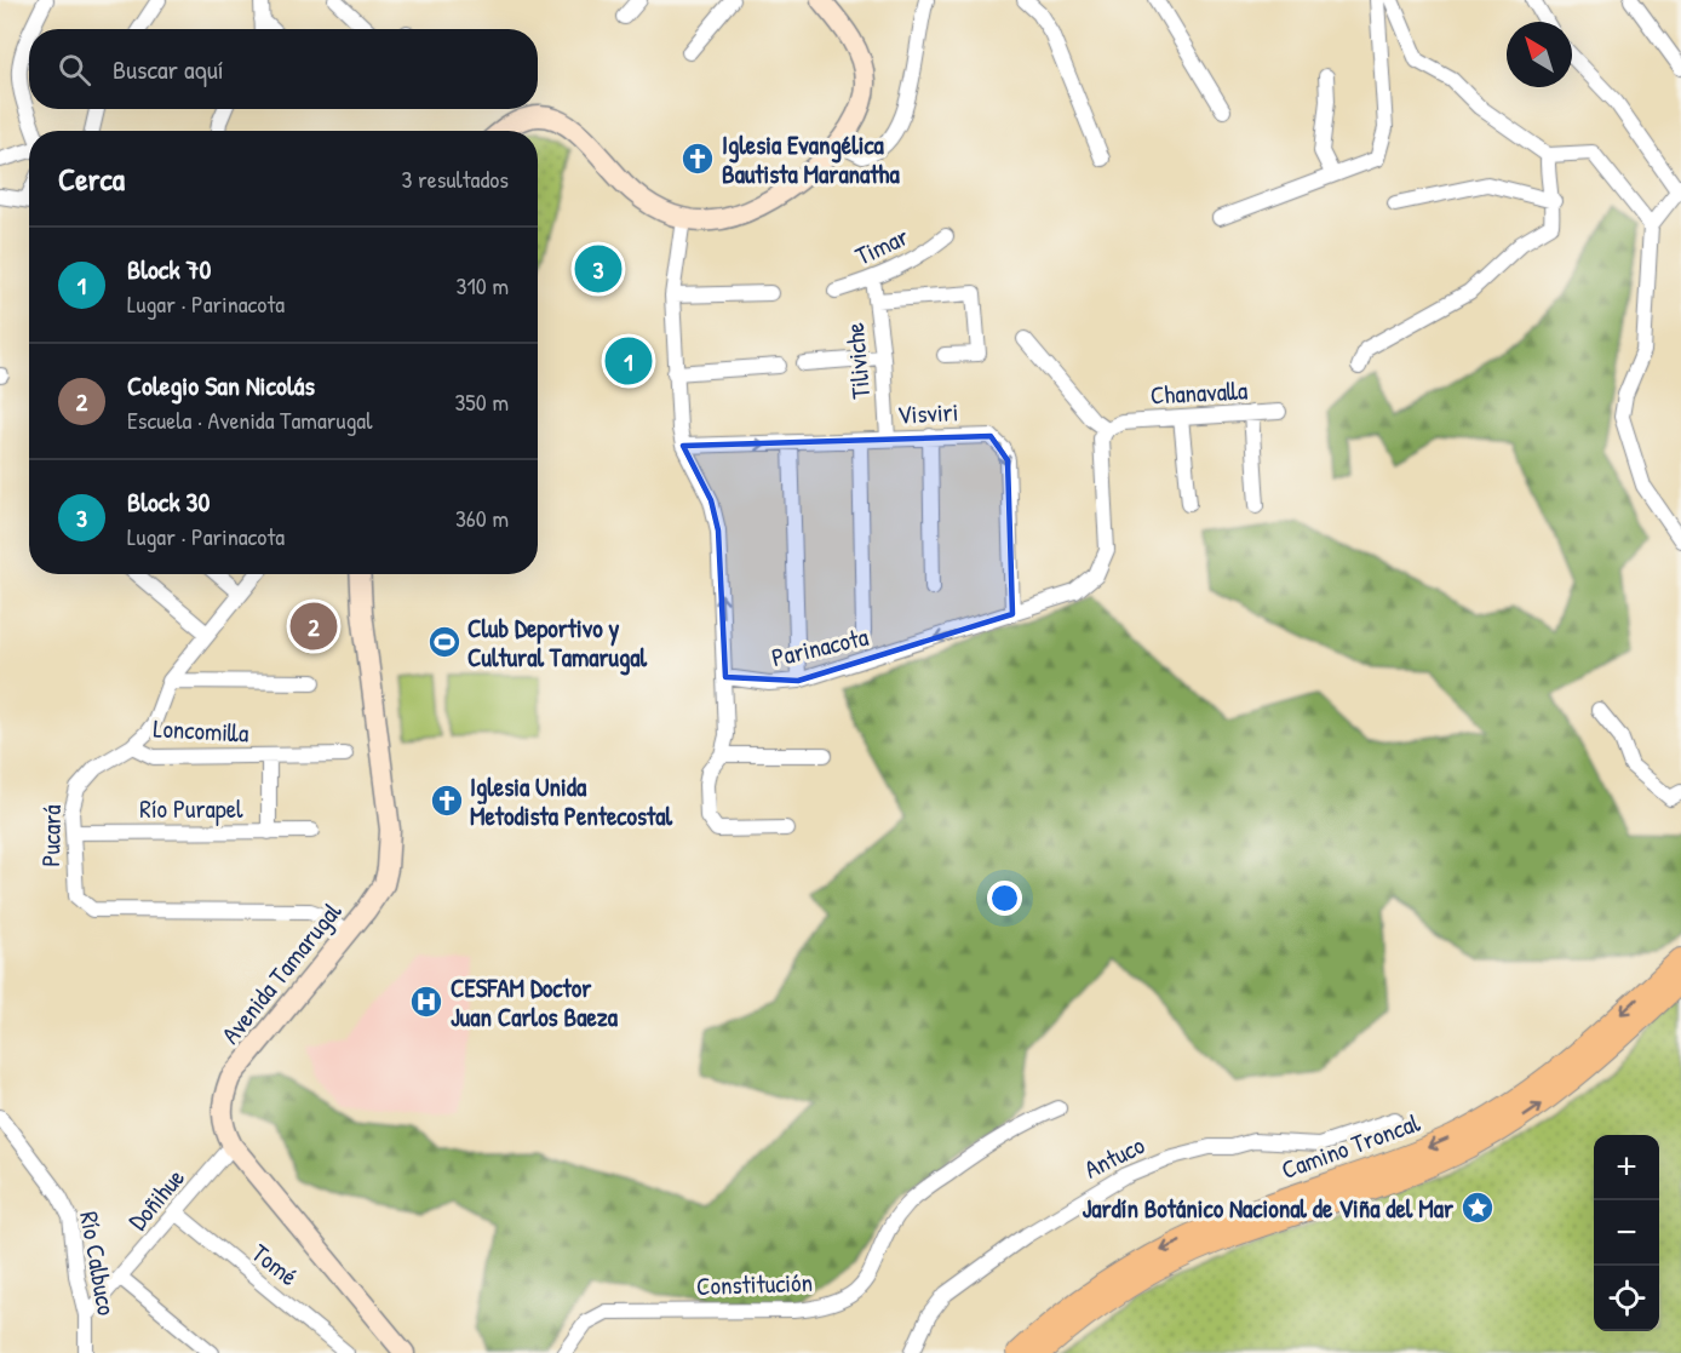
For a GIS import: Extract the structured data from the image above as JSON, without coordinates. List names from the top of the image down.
{
  "streets": {
    "main road": ["Camino Troncal"],
    "street": [
      "Timar",
      "Tiliviche",
      "Chanavalla",
      "Visviri",
      "Parinacota",
      "Loncomilla",
      "Río Purapel",
      "Pucará",
      "Avenida Tamarugal",
      "Antuco",
      "Doñihue",
      "Río Calbuco",
      "Tomé",
      "Constitución"
    ]
  },
  "crossings": [
    ["Timar", "Tiliviche"],
    ["Tiliviche", "Visviri"],
    ["Chanavalla", "Parinacota"],
    ["Visviri", "Parinacota"],
    ["Loncomilla", "Río Purapel"],
    ["Loncomilla", "Pucará"],
    ["Río Purapel", "Pucará"],
    ["Pucará", "Avenida Tamarugal"],
    ["Avenida Tamarugal", "Doñihue"],
    ["Doñihue", "Río Calbuco"],
    ["Doñihue", "Tomé"]
  ],
  "one_way": ["Parinacota"],
  "places": {
    "church": ["Iglesia Evangélica Bautista Maranatha", "Iglesia Unida Metodista Pentecostal"],
    "sports": ["Club Deportivo y Cultural Tamarugal"],
    "hospital": ["CESFAM Doctor Juan Carlos Baeza"],
    "place": ["Jardín Botánico Nacional de Viña del Mar"]
  },
  "north": "top left",
  "page": {
    "search": "Buscar aquí",
    "heading": ["Cerca", "3 resultados"],
    "list": [
      {
        "mark": "1",
        "name": "Block 70",
        "note": "Lugar · Parinacota",
        "value": "310 m"
      },
      {
        "mark": "2",
        "name": "Colegio San Nicolás",
        "note": "Escuela · Avenida Tamarugal",
        "value": "350 m"
      },
      {
        "mark": "3",
        "name": "Block 30",
        "note": "Lugar · Parinacota",
        "value": "360 m"
      }
    ],
    "pins": ["3", "1", "2"],
    "map_buttons": ["+", "−"]
  }
}
